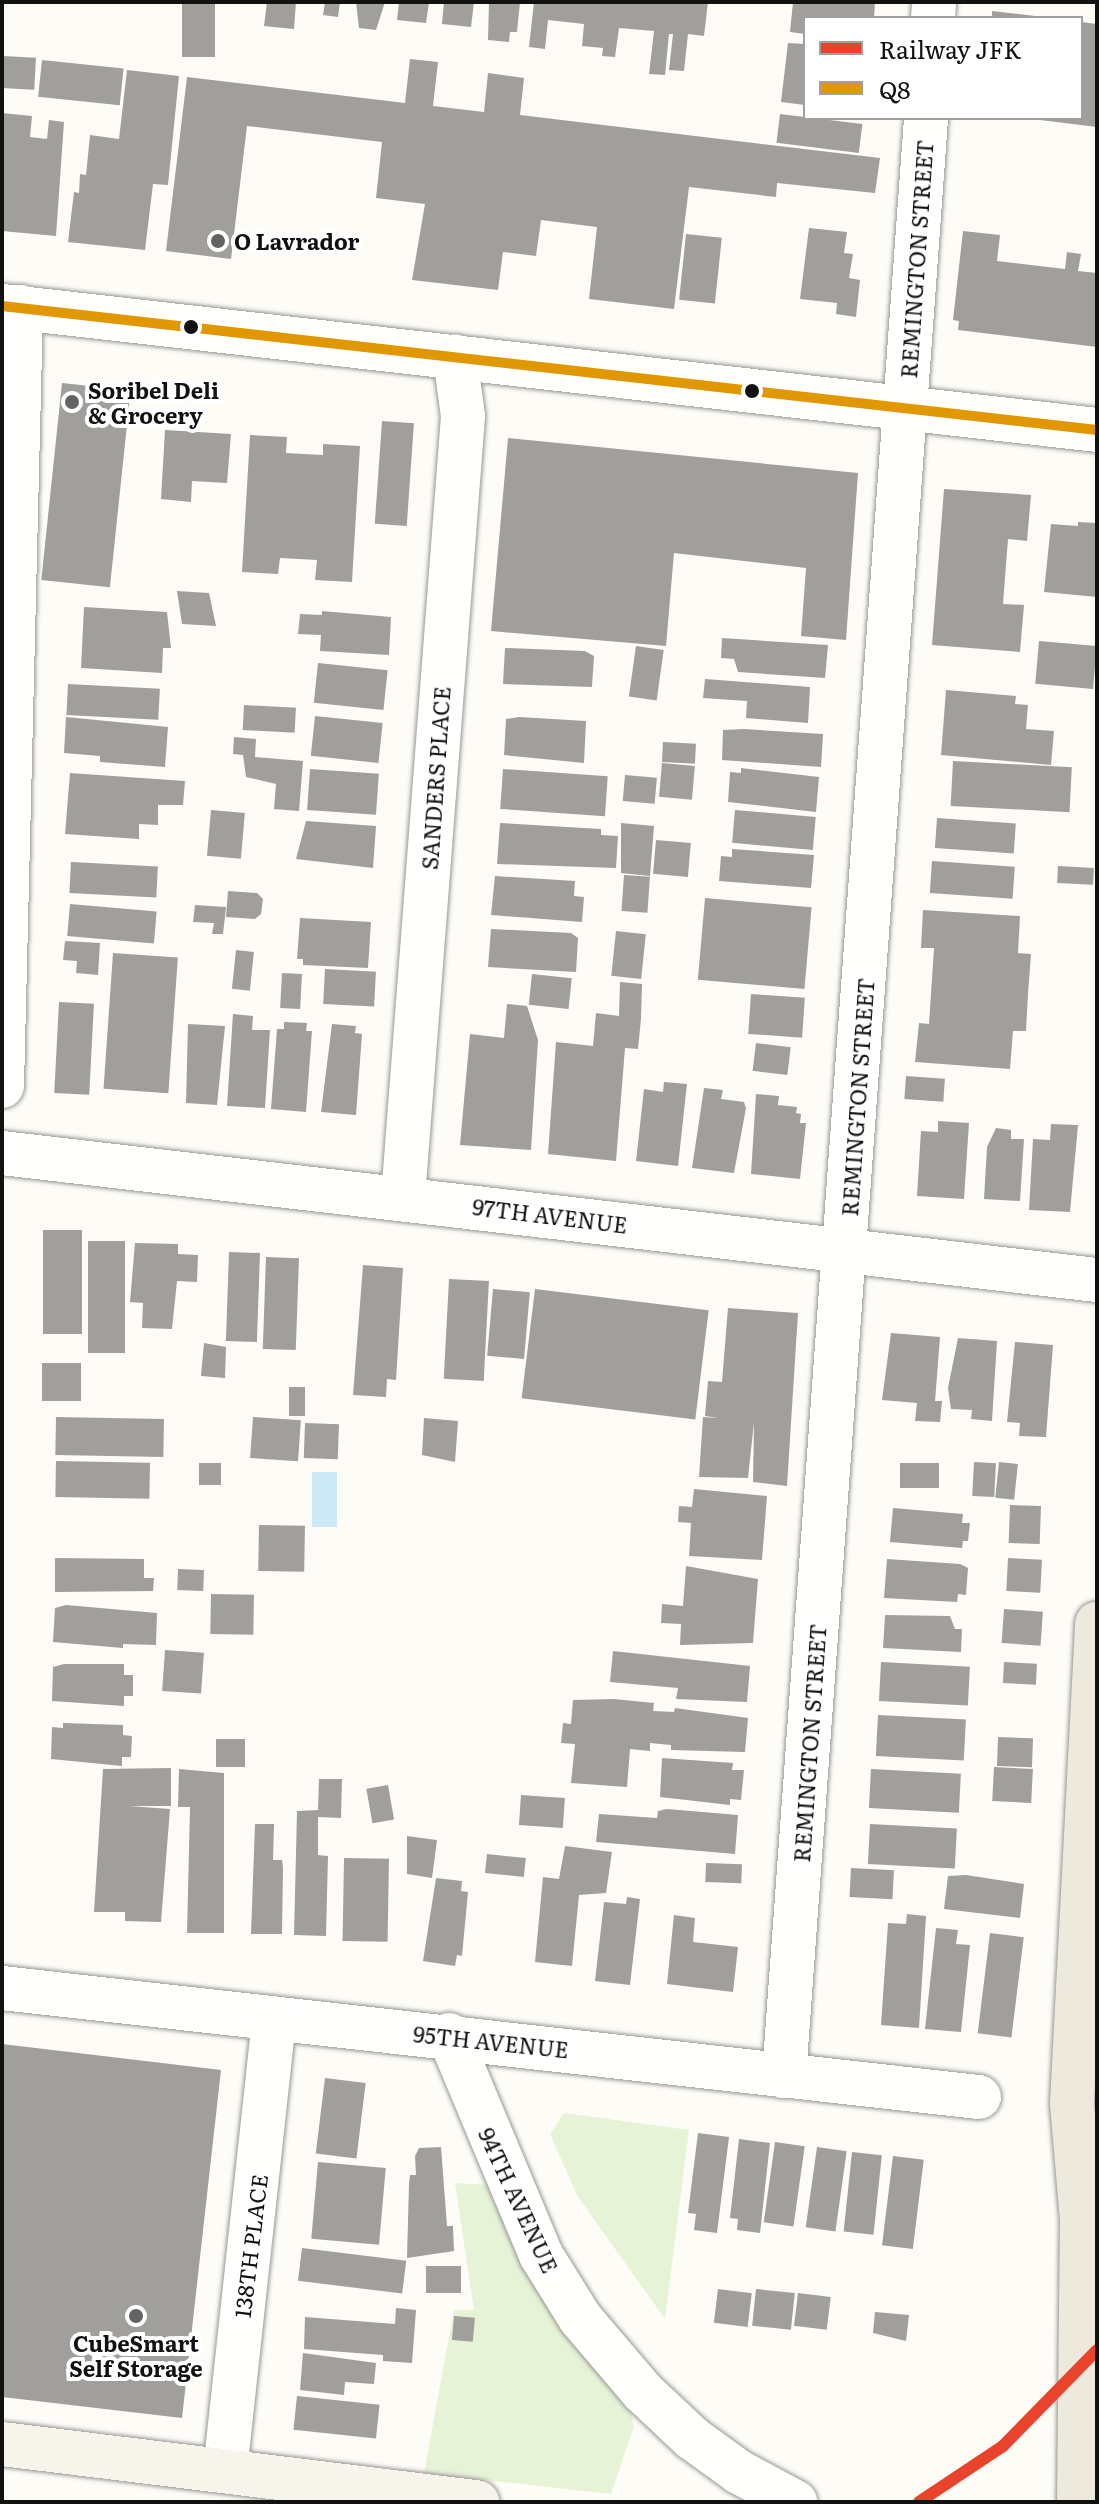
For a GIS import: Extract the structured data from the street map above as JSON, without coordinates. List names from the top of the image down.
{
  "streets": {
    "street": [
      "REMINGTON STREET",
      "SANDERS PLACE",
      "97TH AVENUE",
      "95TH AVENUE",
      "94TH AVENUE",
      "138TH PLACE"
    ]
  },
  "crossings": [
    ["REMINGTON STREET", "97TH AVENUE"],
    ["REMINGTON STREET", "95TH AVENUE"],
    ["SANDERS PLACE", "97TH AVENUE"],
    ["95TH AVENUE", "94TH AVENUE"],
    ["95TH AVENUE", "138TH PLACE"]
  ],
  "places": ["O Lavrador", "Soribel Deli & Grocery", "CubeSmart Self Storage"],
  "lines": ["transit line Q8", "rail line JFK"],
  "legend": ["Railway JFK", "Q8"]
}
